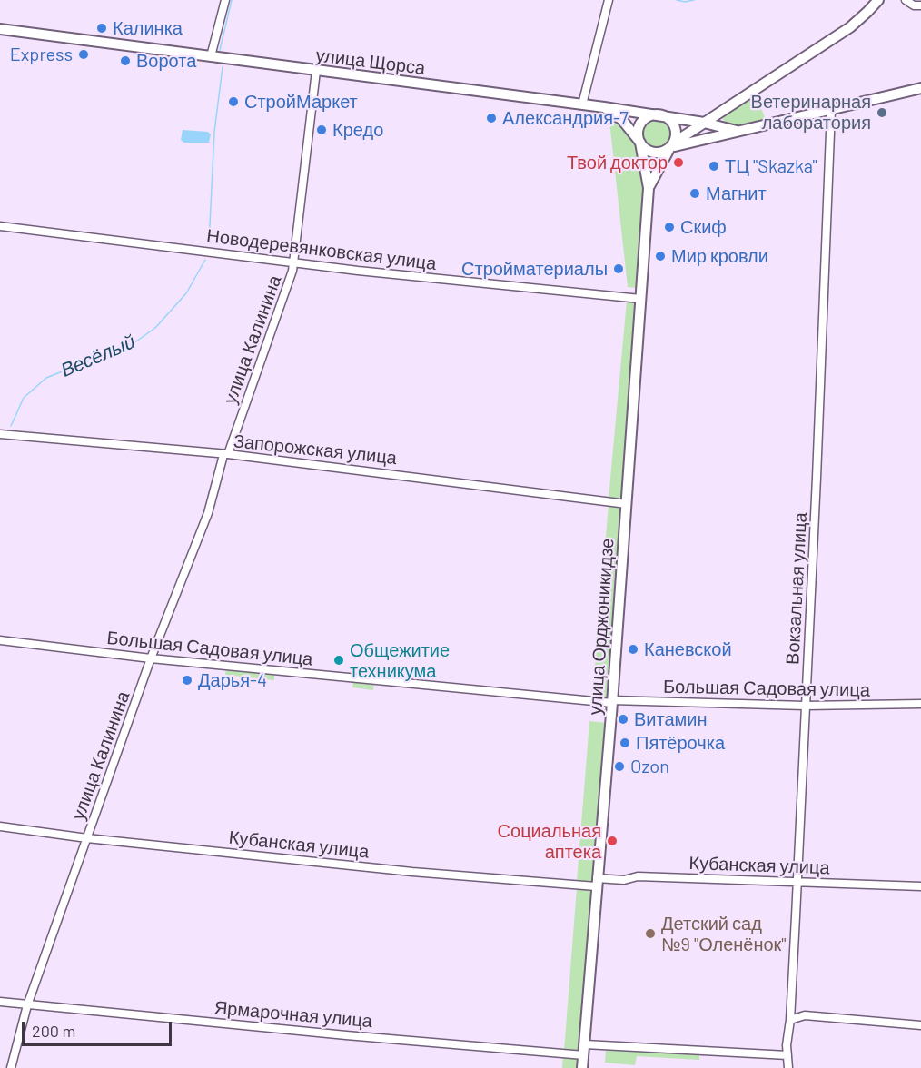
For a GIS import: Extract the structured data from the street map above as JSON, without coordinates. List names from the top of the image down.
{
  "streets": {
    "main road": ["улица Щорса", "улица Орджоникидзе"],
    "street": [
      "Новодеревянковская улица",
      "улица Калинина",
      "Запорожская улица",
      "Вокзальная улица",
      "Большая Садовая улица",
      "Кубанская улица",
      "Ярмарочная улица"
    ]
  },
  "crossings": [
    ["улица Щорса", "улица Калинина"],
    ["улица Щорса", "Вокзальная улица"],
    ["Новодеревянковская улица", "улица Калинина"],
    ["Новодеревянковская улица", "улица Орджоникидзе"],
    ["улица Калинина", "Запорожская улица"],
    ["улица Калинина", "Большая Садовая улица"],
    ["улица Калинина", "Кубанская улица"],
    ["улица Калинина", "Ярмарочная улица"],
    ["Запорожская улица", "улица Орджоникидзе"],
    ["Вокзальная улица", "Большая Садовая улица"],
    ["Вокзальная улица", "Кубанская улица"],
    ["Вокзальная улица", "Ярмарочная улица"],
    ["улица Орджоникидзе", "Большая Садовая улица"],
    ["улица Орджоникидзе", "Кубанская улица"],
    ["улица Орджоникидзе", "Ярмарочная улица"]
  ],
  "water": ["Весёлый"],
  "places": [
    "Калинка",
    "Express",
    "Ворота",
    "СтройМаркет",
    "Ветеринарная лаборатория",
    "Александрия-7",
    "Кредо",
    "Твой доктор",
    "ТЦ \"Skazka\"",
    "Магнит",
    "Скиф",
    "Мир кровли",
    "Стройматериалы",
    "Каневской",
    "Общежитие техникума",
    "Дарья-4",
    "Витамин",
    "Пятёрочка",
    "Ozon",
    "Социальная аптека",
    "Детский сад №9 \"Оленёнок\""
  ],
  "scale_bar": "200 m"
}
